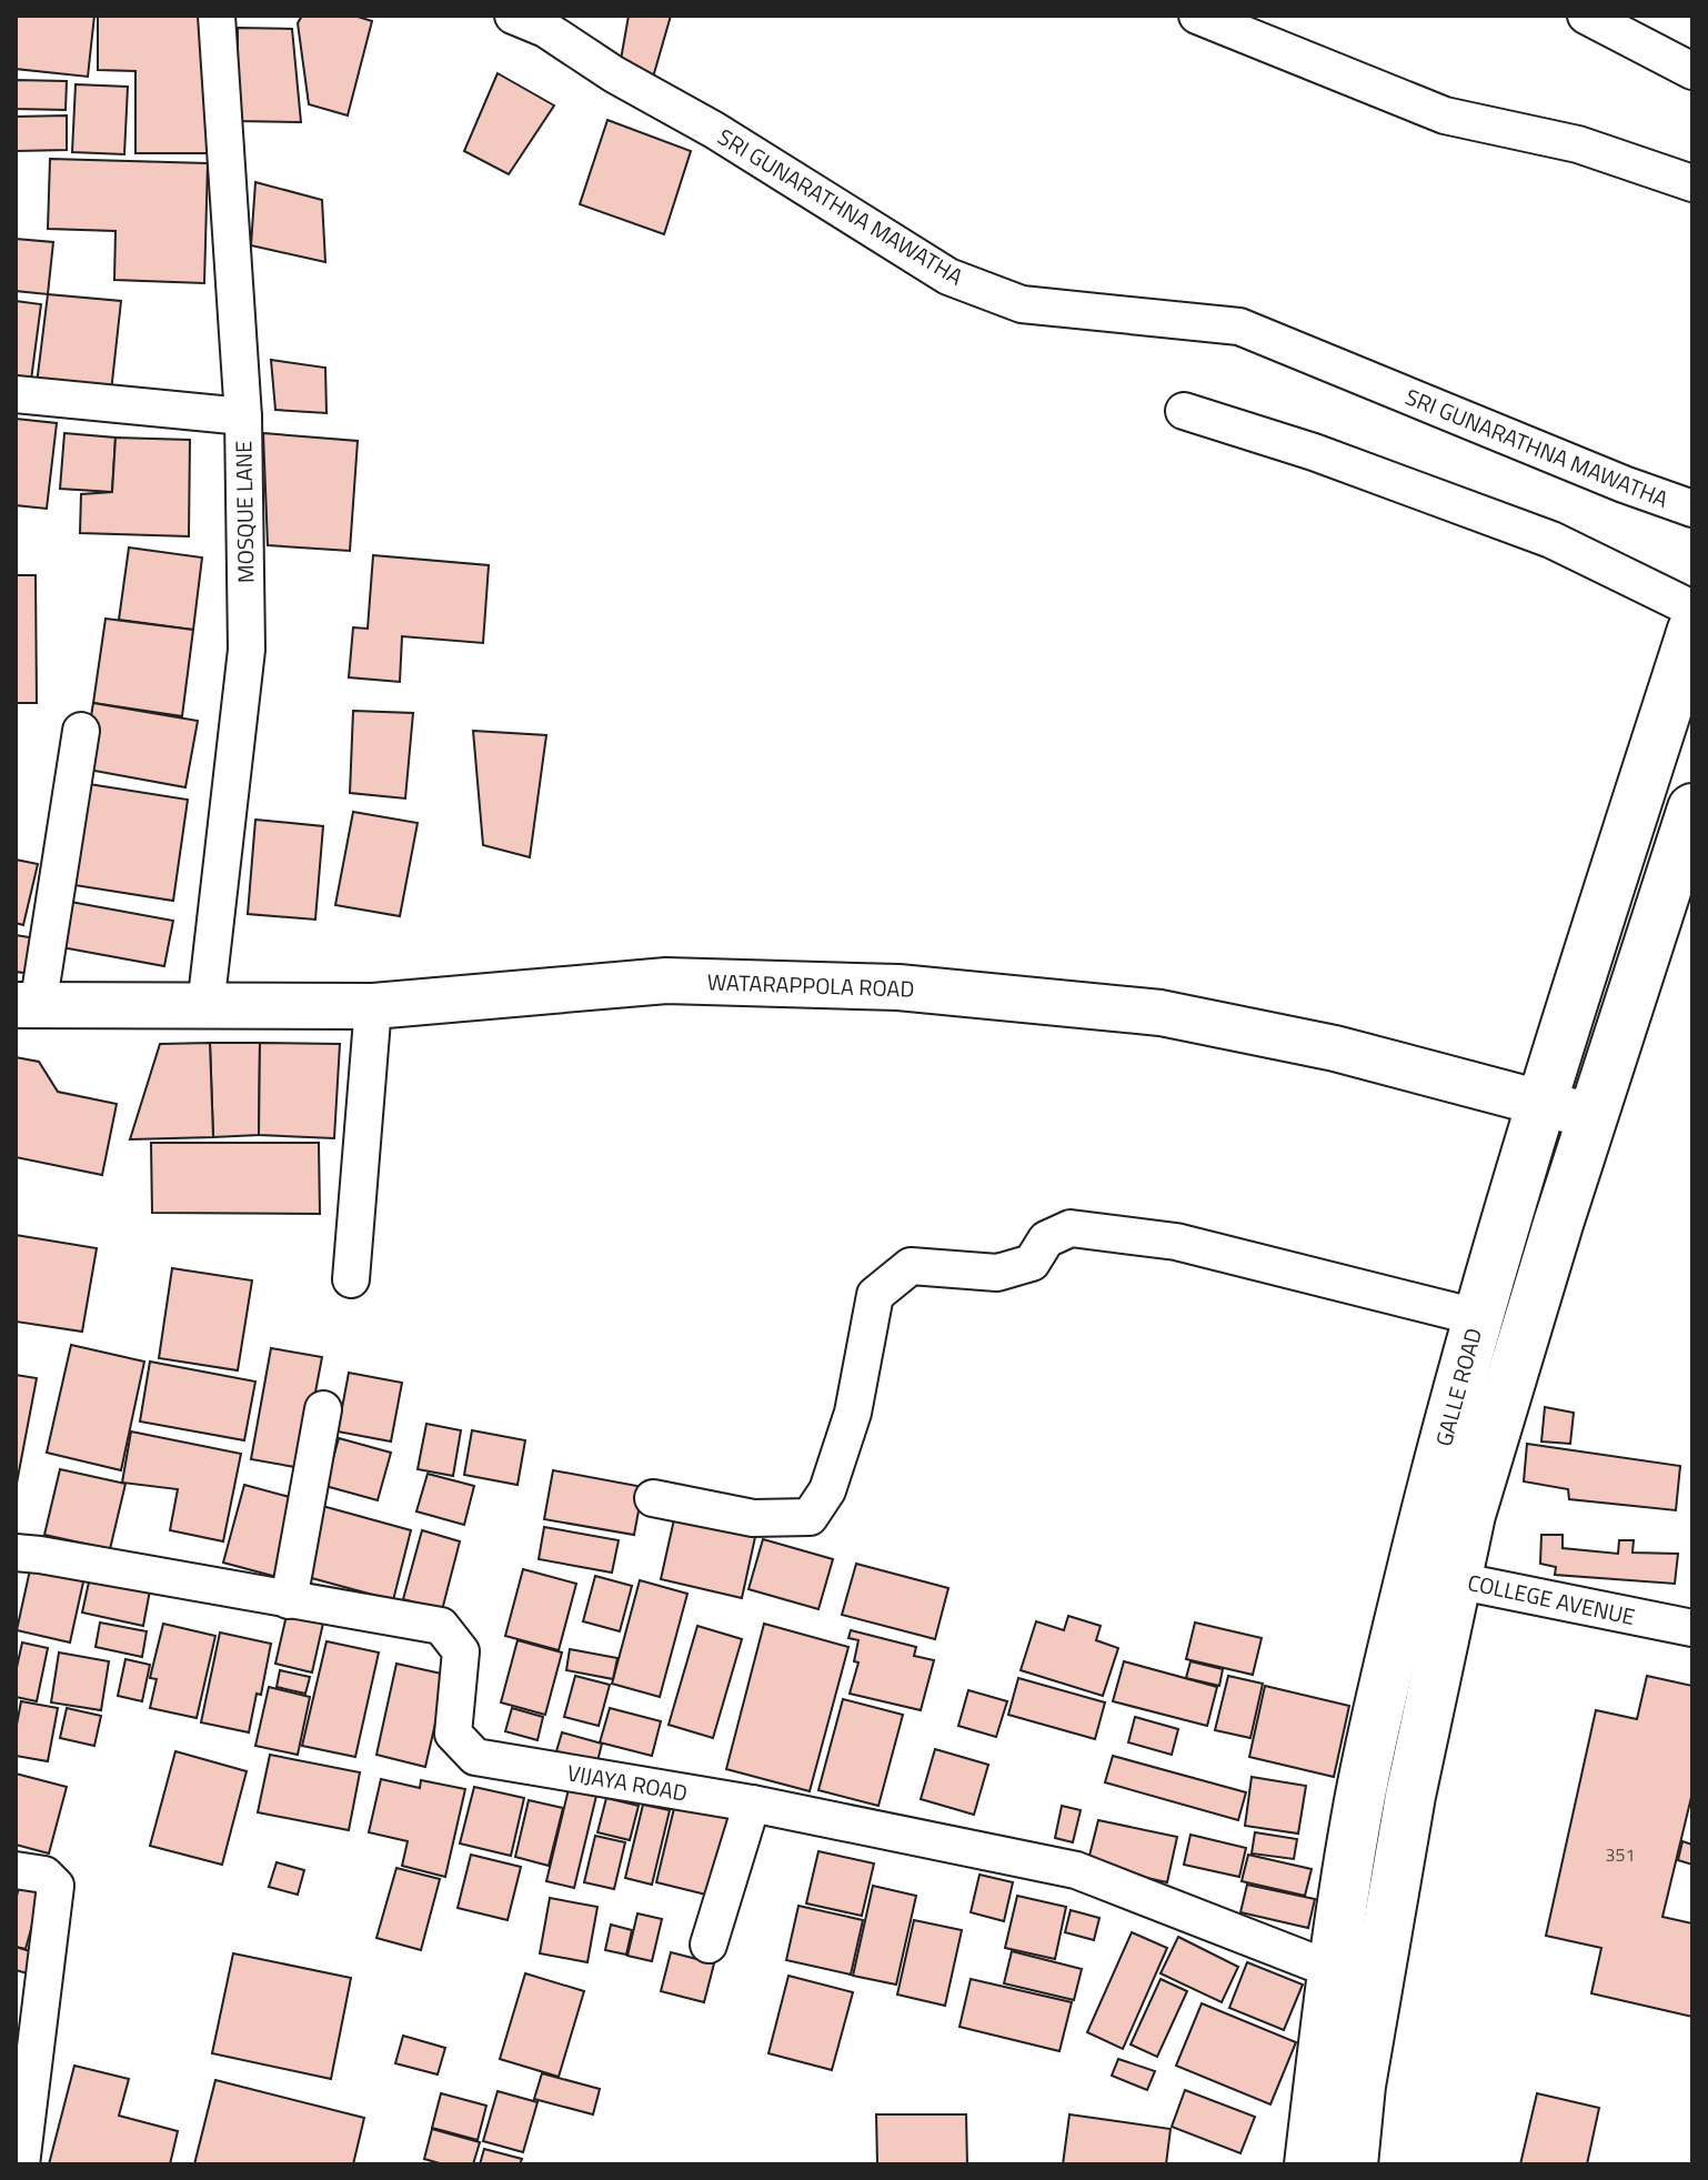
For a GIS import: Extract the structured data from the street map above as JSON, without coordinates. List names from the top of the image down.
{
  "streets": {
    "highway": ["GALLE ROAD"],
    "street": [
      "SRI GUNARATHNA MAWATHA",
      "MOSQUE LANE",
      "WATARAPPOLA ROAD",
      "COLLEGE AVENUE",
      "VIJAYA ROAD"
    ]
  },
  "crossings": [
    ["MOSQUE LANE", "WATARAPPOLA ROAD"],
    ["WATARAPPOLA ROAD", "GALLE ROAD"],
    ["GALLE ROAD", "COLLEGE AVENUE"],
    ["GALLE ROAD", "VIJAYA ROAD"]
  ],
  "house_numbers": ["351"]
}
